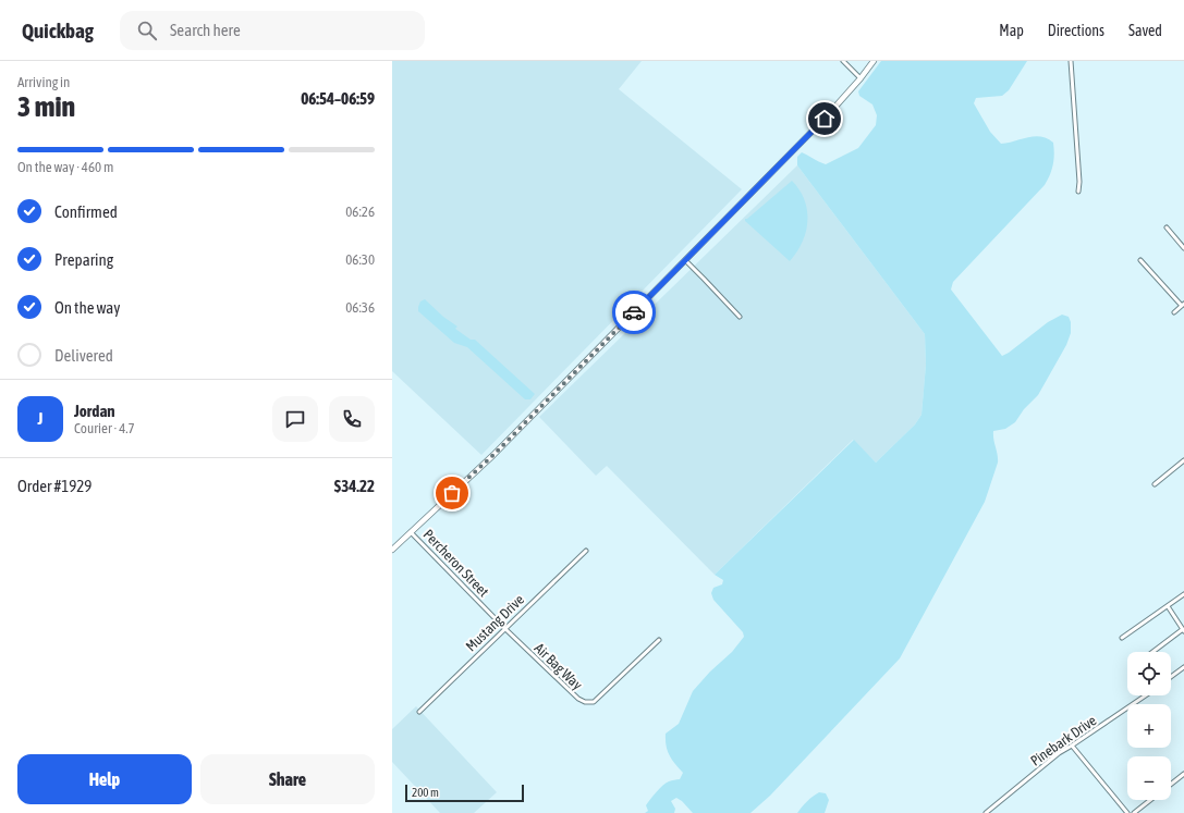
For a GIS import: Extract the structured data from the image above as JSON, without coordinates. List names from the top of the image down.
{
  "streets": {
    "street": [
      "Percheron Street",
      "Mustang Drive",
      "Air Bag Way",
      "Pinebark Drive"
    ]
  },
  "crossings": [
    ["Percheron Street", "Mustang Drive"],
    ["Percheron Street", "Air Bag Way"],
    ["Mustang Drive", "Air Bag Way"]
  ],
  "scale_bar": "200 m",
  "page": {
    "header": "Quickbag",
    "search": "Search here",
    "nav": ["Map", "Directions", "Saved"],
    "heading": ["3 min", "Arriving in", "06:54–06:59"],
    "panel": [
      "Jordan",
      "Courier · 4.7",
      "Order #1929",
      "$34.22"
    ],
    "bar": "On the way · 460 m",
    "list": [
      ["Confirmed", "06:26"],
      ["Preparing", "06:30"],
      ["On the way", "06:36"],
      "Delivered"
    ],
    "round": "J",
    "map_buttons": ["+", "−"],
    "buttons": ["Help", "Share"],
    "scale": "200 m"
  }
}
